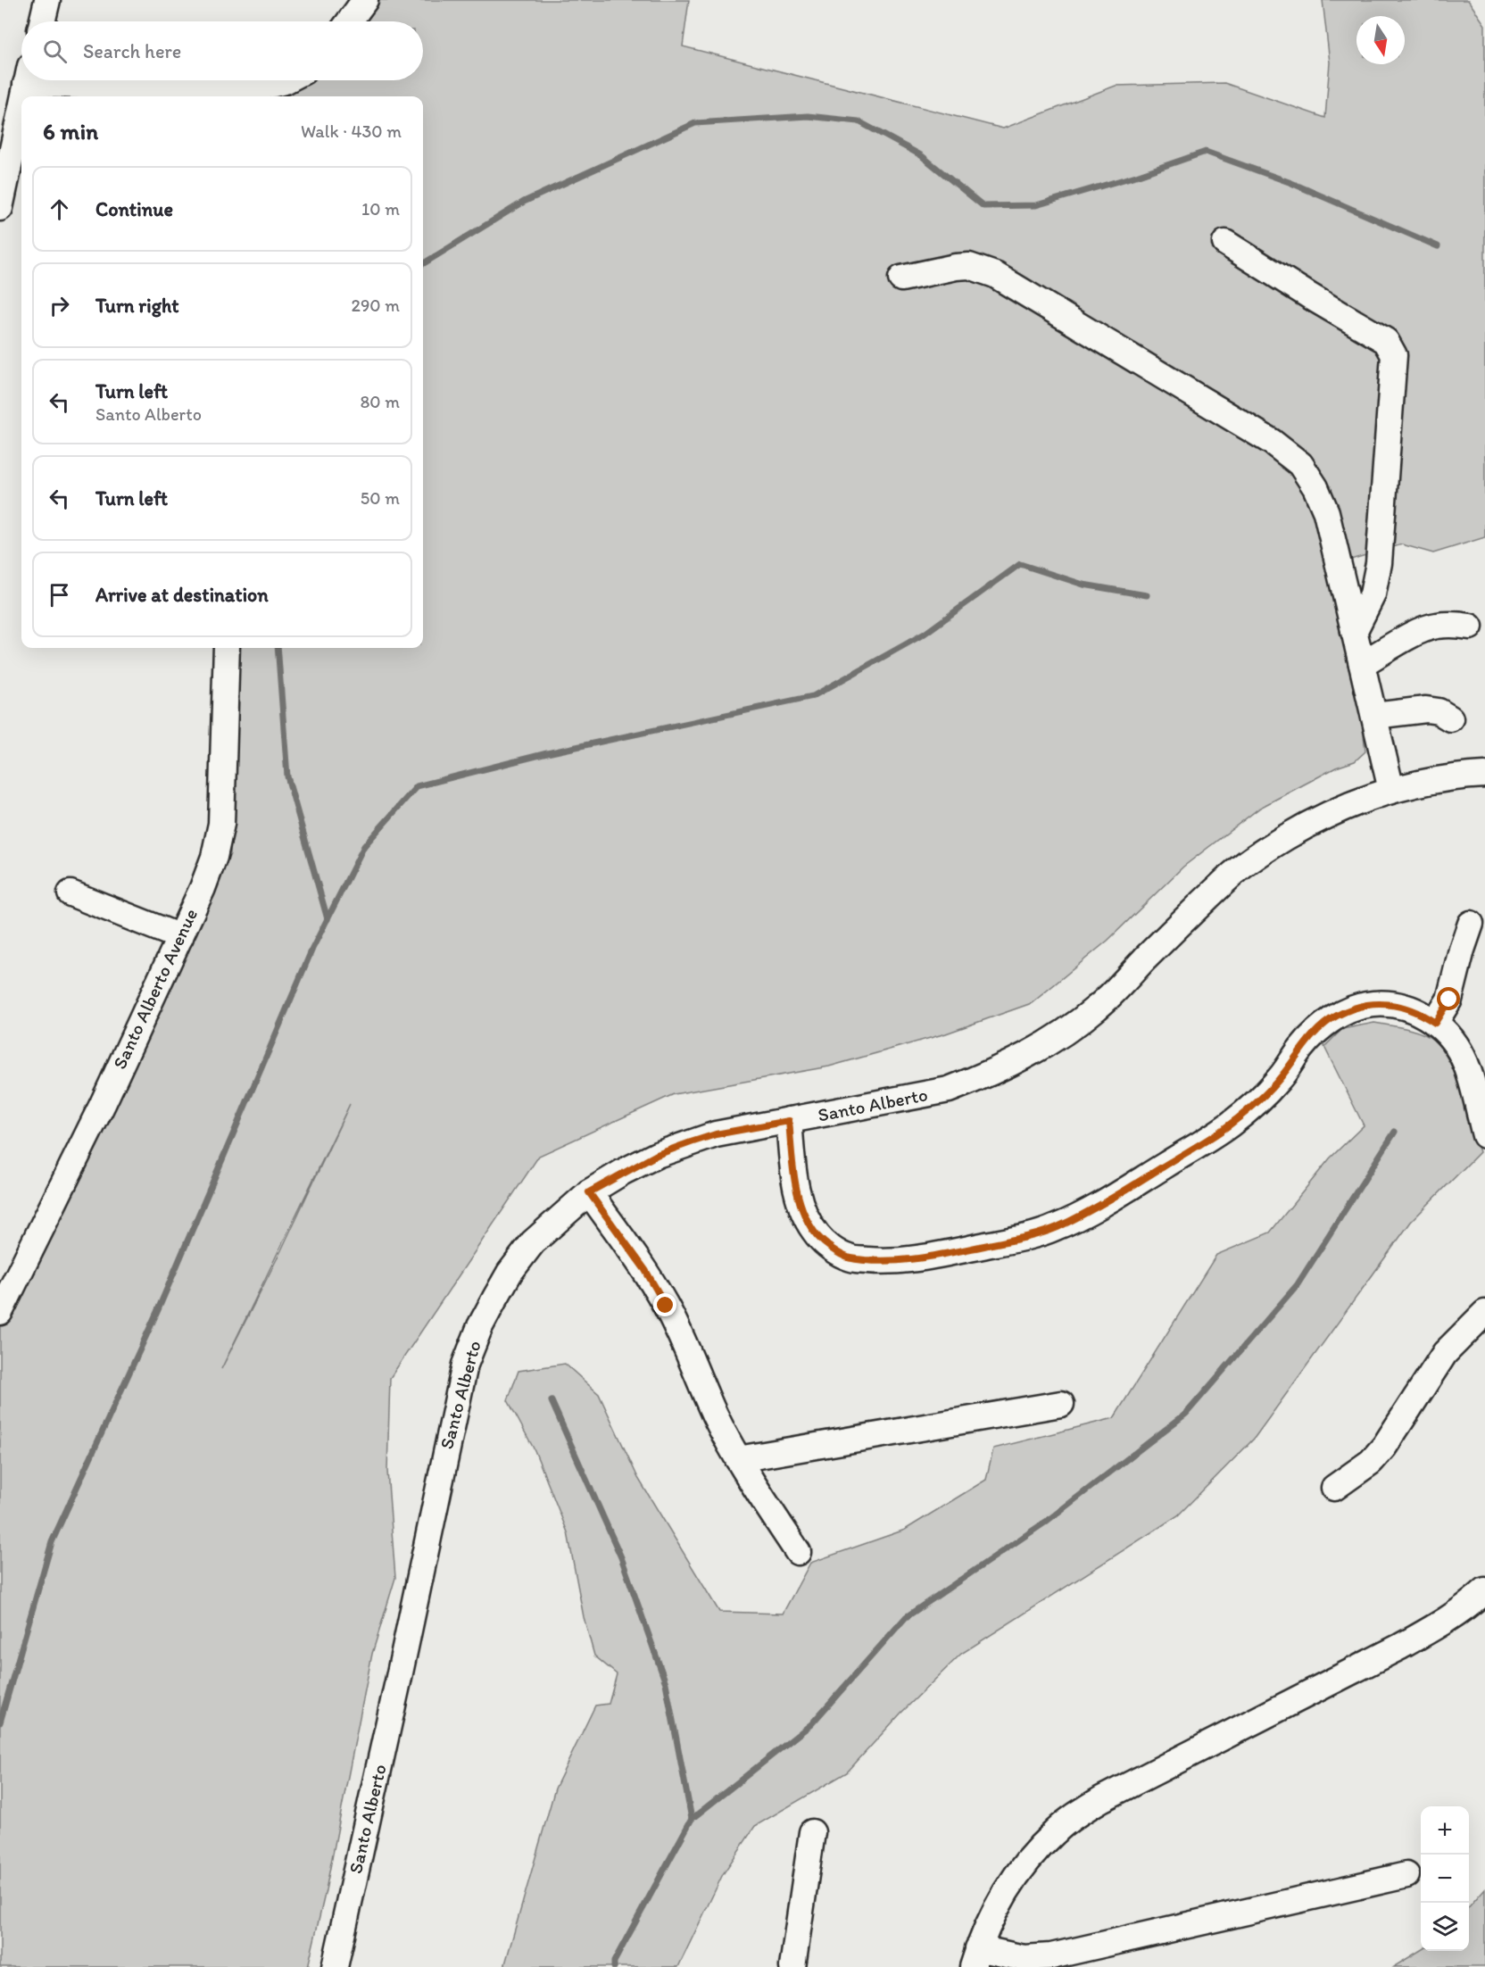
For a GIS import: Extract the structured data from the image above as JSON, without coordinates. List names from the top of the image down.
{
  "streets": {
    "street": ["Santo Alberto Avenue", "Santo Alberto"]
  },
  "north": "bottom",
  "page": {
    "search": "Search here",
    "heading": ["6 min", "Walk · 430 m"],
    "list": [
      ["Continue", "10 m"],
      ["Turn right", "290 m"],
      ["Turn left", "Santo Alberto", "80 m"],
      ["Turn left", "50 m"],
      "Arrive at destination"
    ],
    "map_buttons": ["+", "−"]
  }
}
